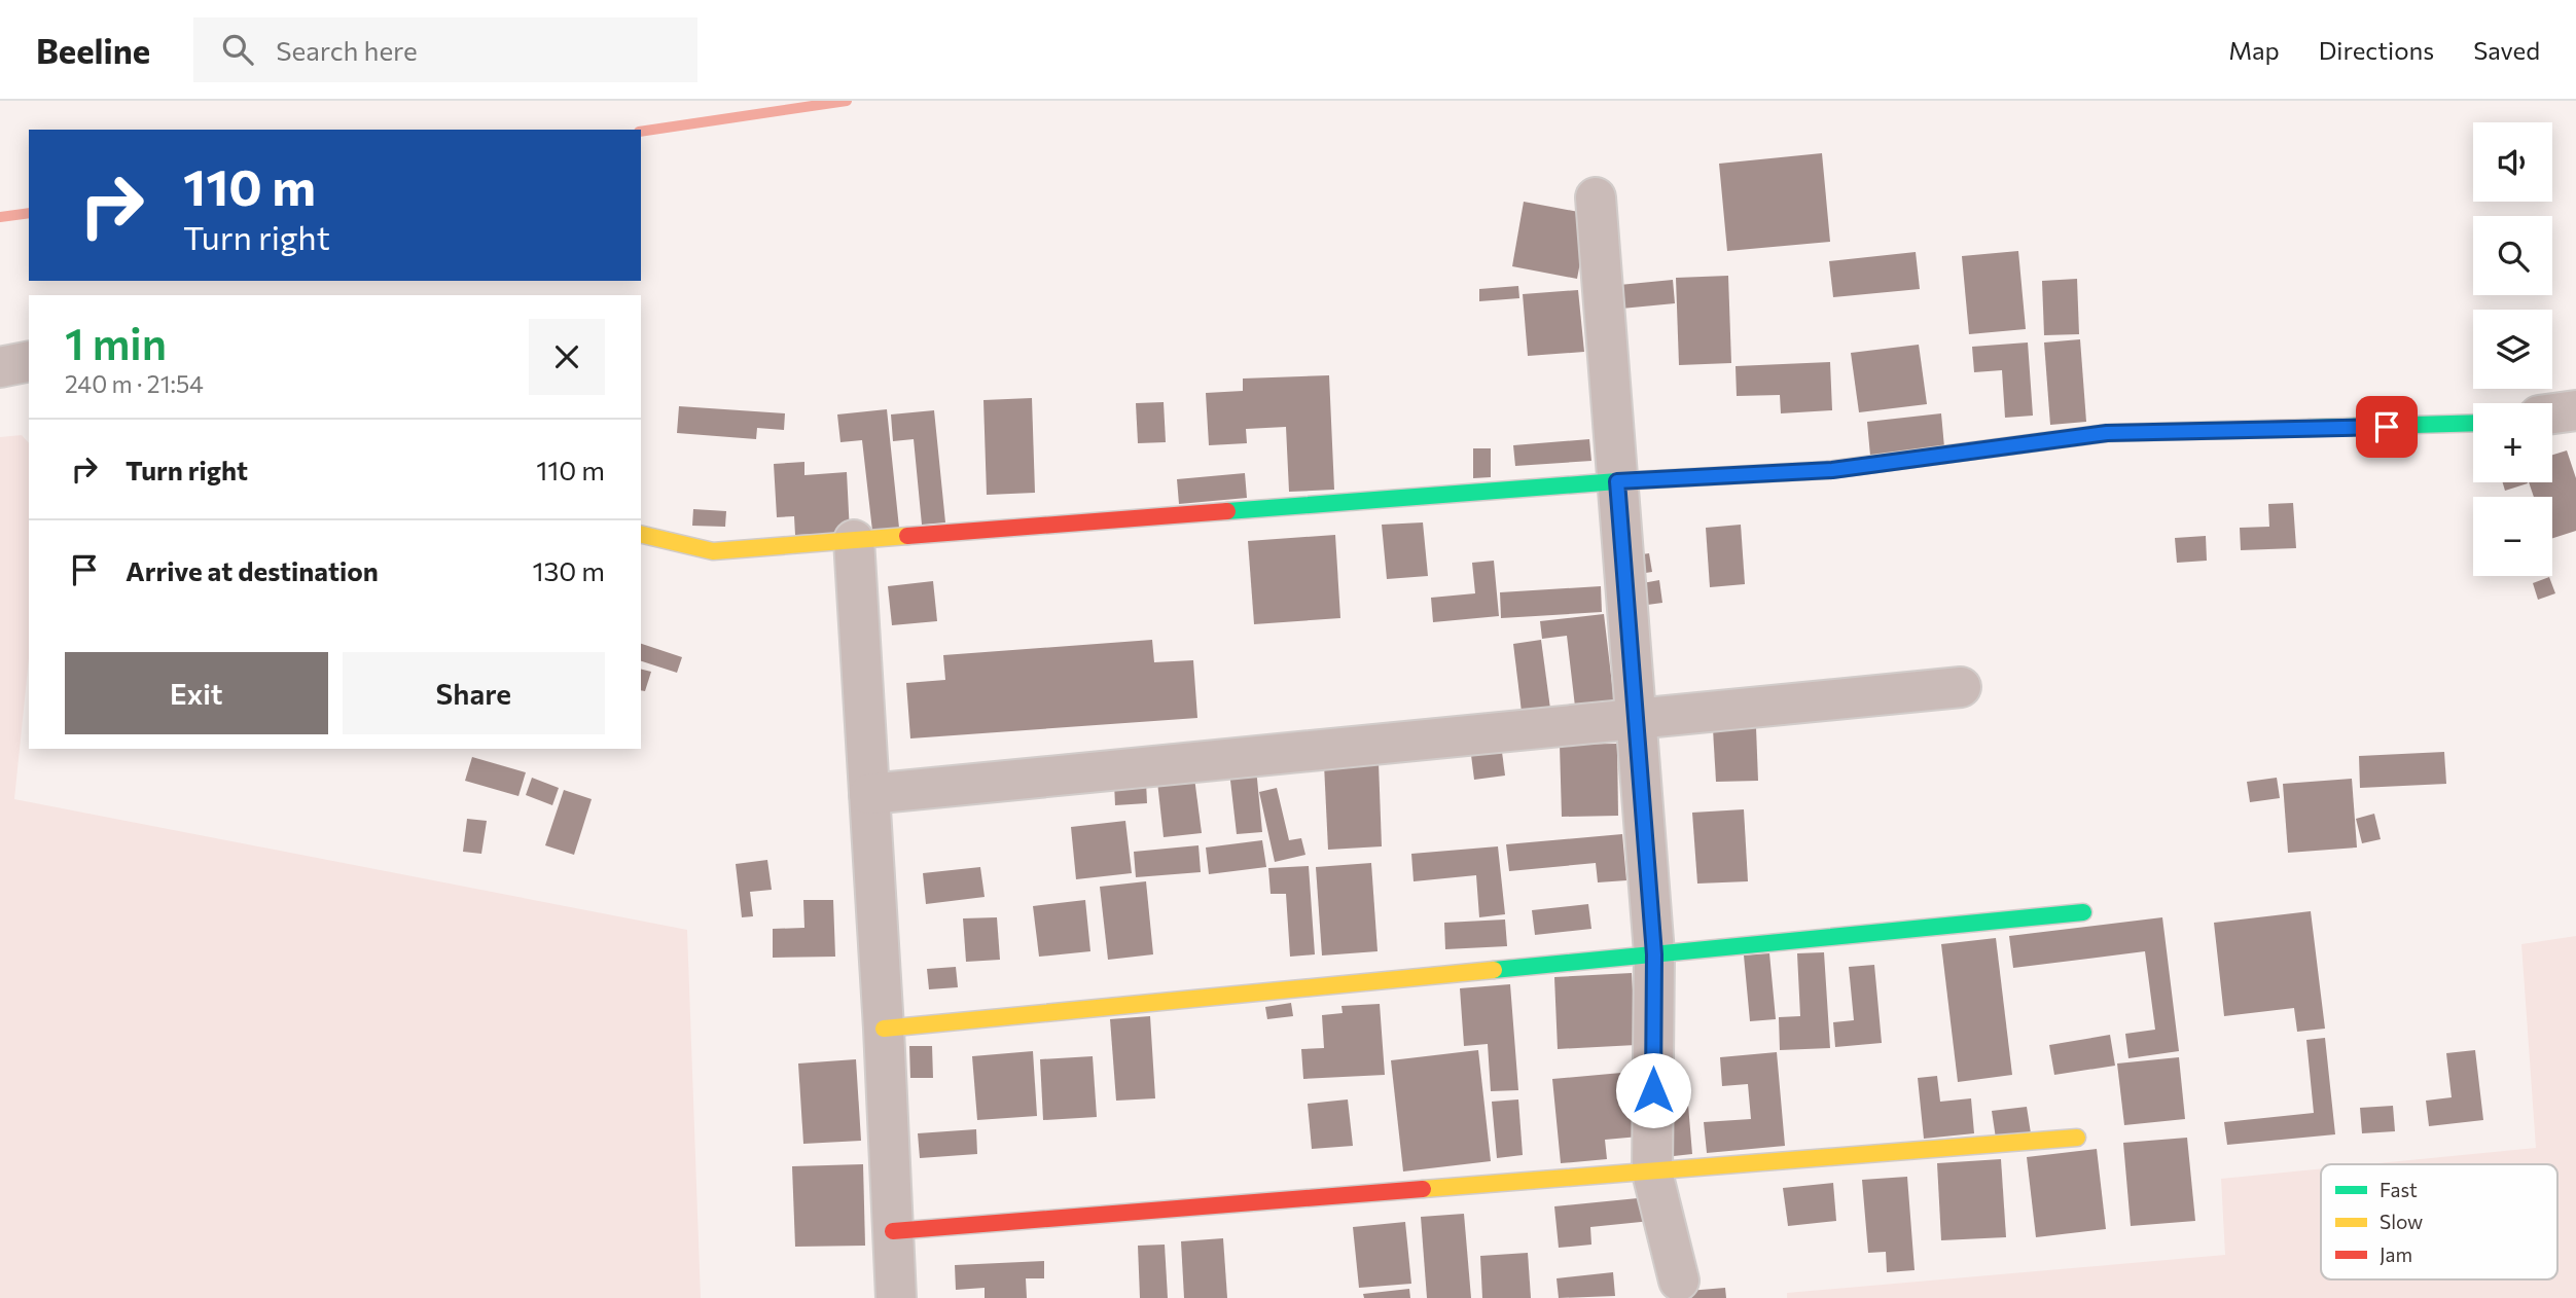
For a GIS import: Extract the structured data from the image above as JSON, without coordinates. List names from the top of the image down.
{
  "legend": ["Fast", "Slow", "Jam"],
  "page": {
    "header": "Beeline",
    "search": "Search here",
    "nav": ["Map", "Directions", "Saved"],
    "map_buttons": ["+", "−"],
    "turn": ["110 m", "Turn right"],
    "heading": ["1 min", "240 m · 21:54"],
    "list": [
      {
        "name": "Turn right",
        "value": "110 m"
      },
      {
        "name": "Arrive at destination",
        "value": "130 m"
      }
    ],
    "buttons": ["Exit", "Share"]
  }
}
